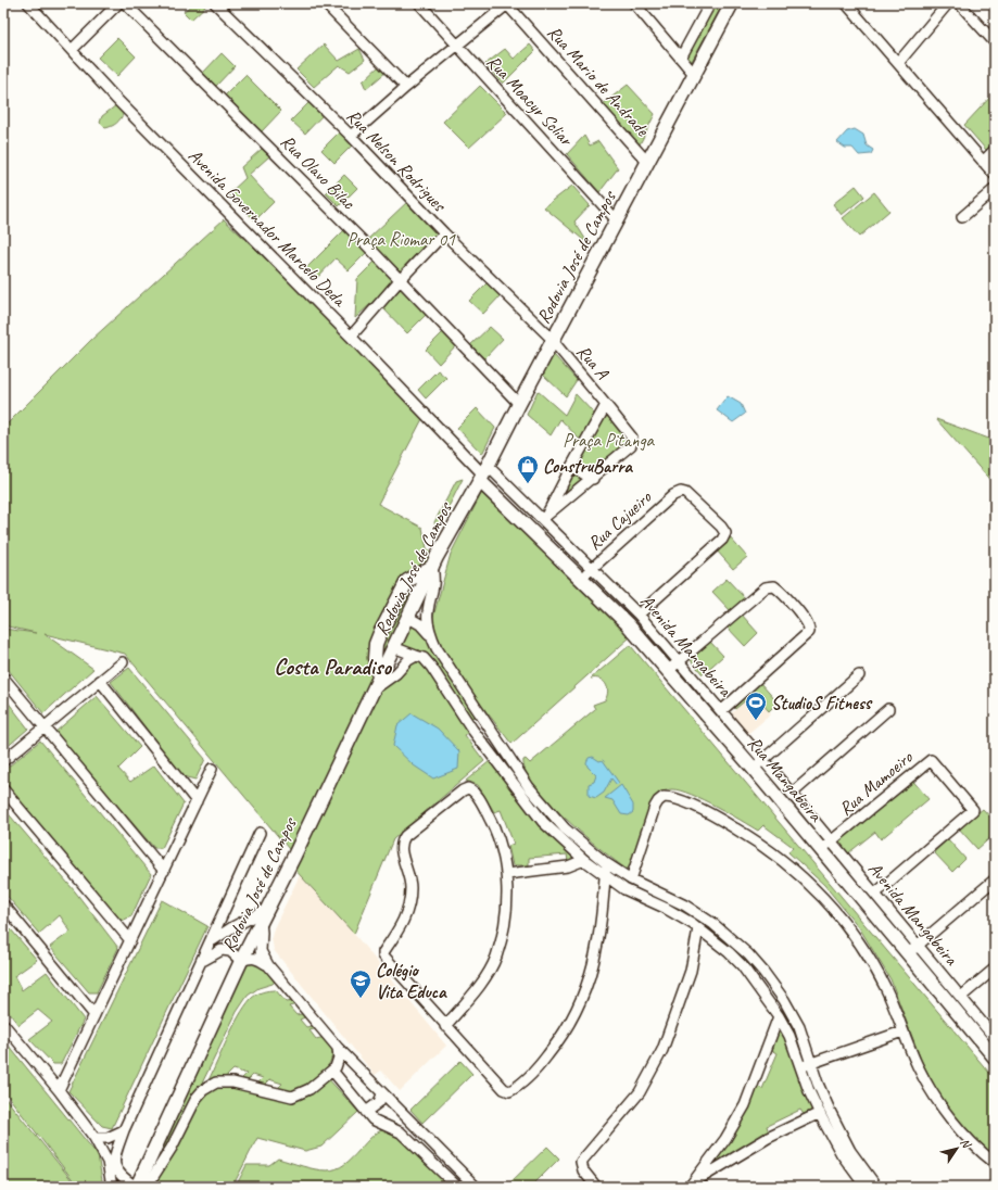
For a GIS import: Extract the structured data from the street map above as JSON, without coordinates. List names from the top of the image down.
{
  "streets": {
    "main road": ["Rodovia José de Campos", "Rua Mangabeira"],
    "street": [
      "Rua Mario de Andrade",
      "Rua Moacyr Scliar",
      "Rua Nelson Rodrigues",
      "Rua Olavo Bilac",
      "Avenida Governador Marcelo Deda",
      "Rua A",
      "Rua Cajueiro",
      "Avenida Mangabeira",
      "Rua Mamoeiro"
    ]
  },
  "crossings": [
    ["Rua Mario de Andrade", "Rodovia José de Campos"],
    ["Rua Moacyr Scliar", "Rodovia José de Campos"],
    ["Rua Nelson Rodrigues", "Rodovia José de Campos"],
    ["Rua Nelson Rodrigues", "Rua A"],
    ["Rua Olavo Bilac", "Rodovia José de Campos"],
    ["Avenida Governador Marcelo Deda", "Rodovia José de Campos"],
    ["Avenida Governador Marcelo Deda", "Avenida Mangabeira"],
    ["Avenida Governador Marcelo Deda", "Rua Mangabeira"],
    ["Rodovia José de Campos", "Rua A"],
    ["Rodovia José de Campos", "Avenida Mangabeira"],
    ["Rodovia José de Campos", "Rua Mangabeira"],
    ["Rua Cajueiro", "Avenida Mangabeira"],
    ["Rua Cajueiro", "Rua Mangabeira"],
    ["Avenida Mangabeira", "Rua Mangabeira"],
    ["Avenida Mangabeira", "Rua Mamoeiro"],
    ["Rua Mangabeira", "Rua Mamoeiro"]
  ],
  "districts": ["Costa Paradiso"],
  "parks": ["Praça Riomar 01", "Praça Pitanga"],
  "places": {
    "shop": ["ConstruBarra"],
    "sports": ["StudioS Fitness"],
    "school or university": ["Colégio Vita Educa"]
  },
  "north": "top right"
}
